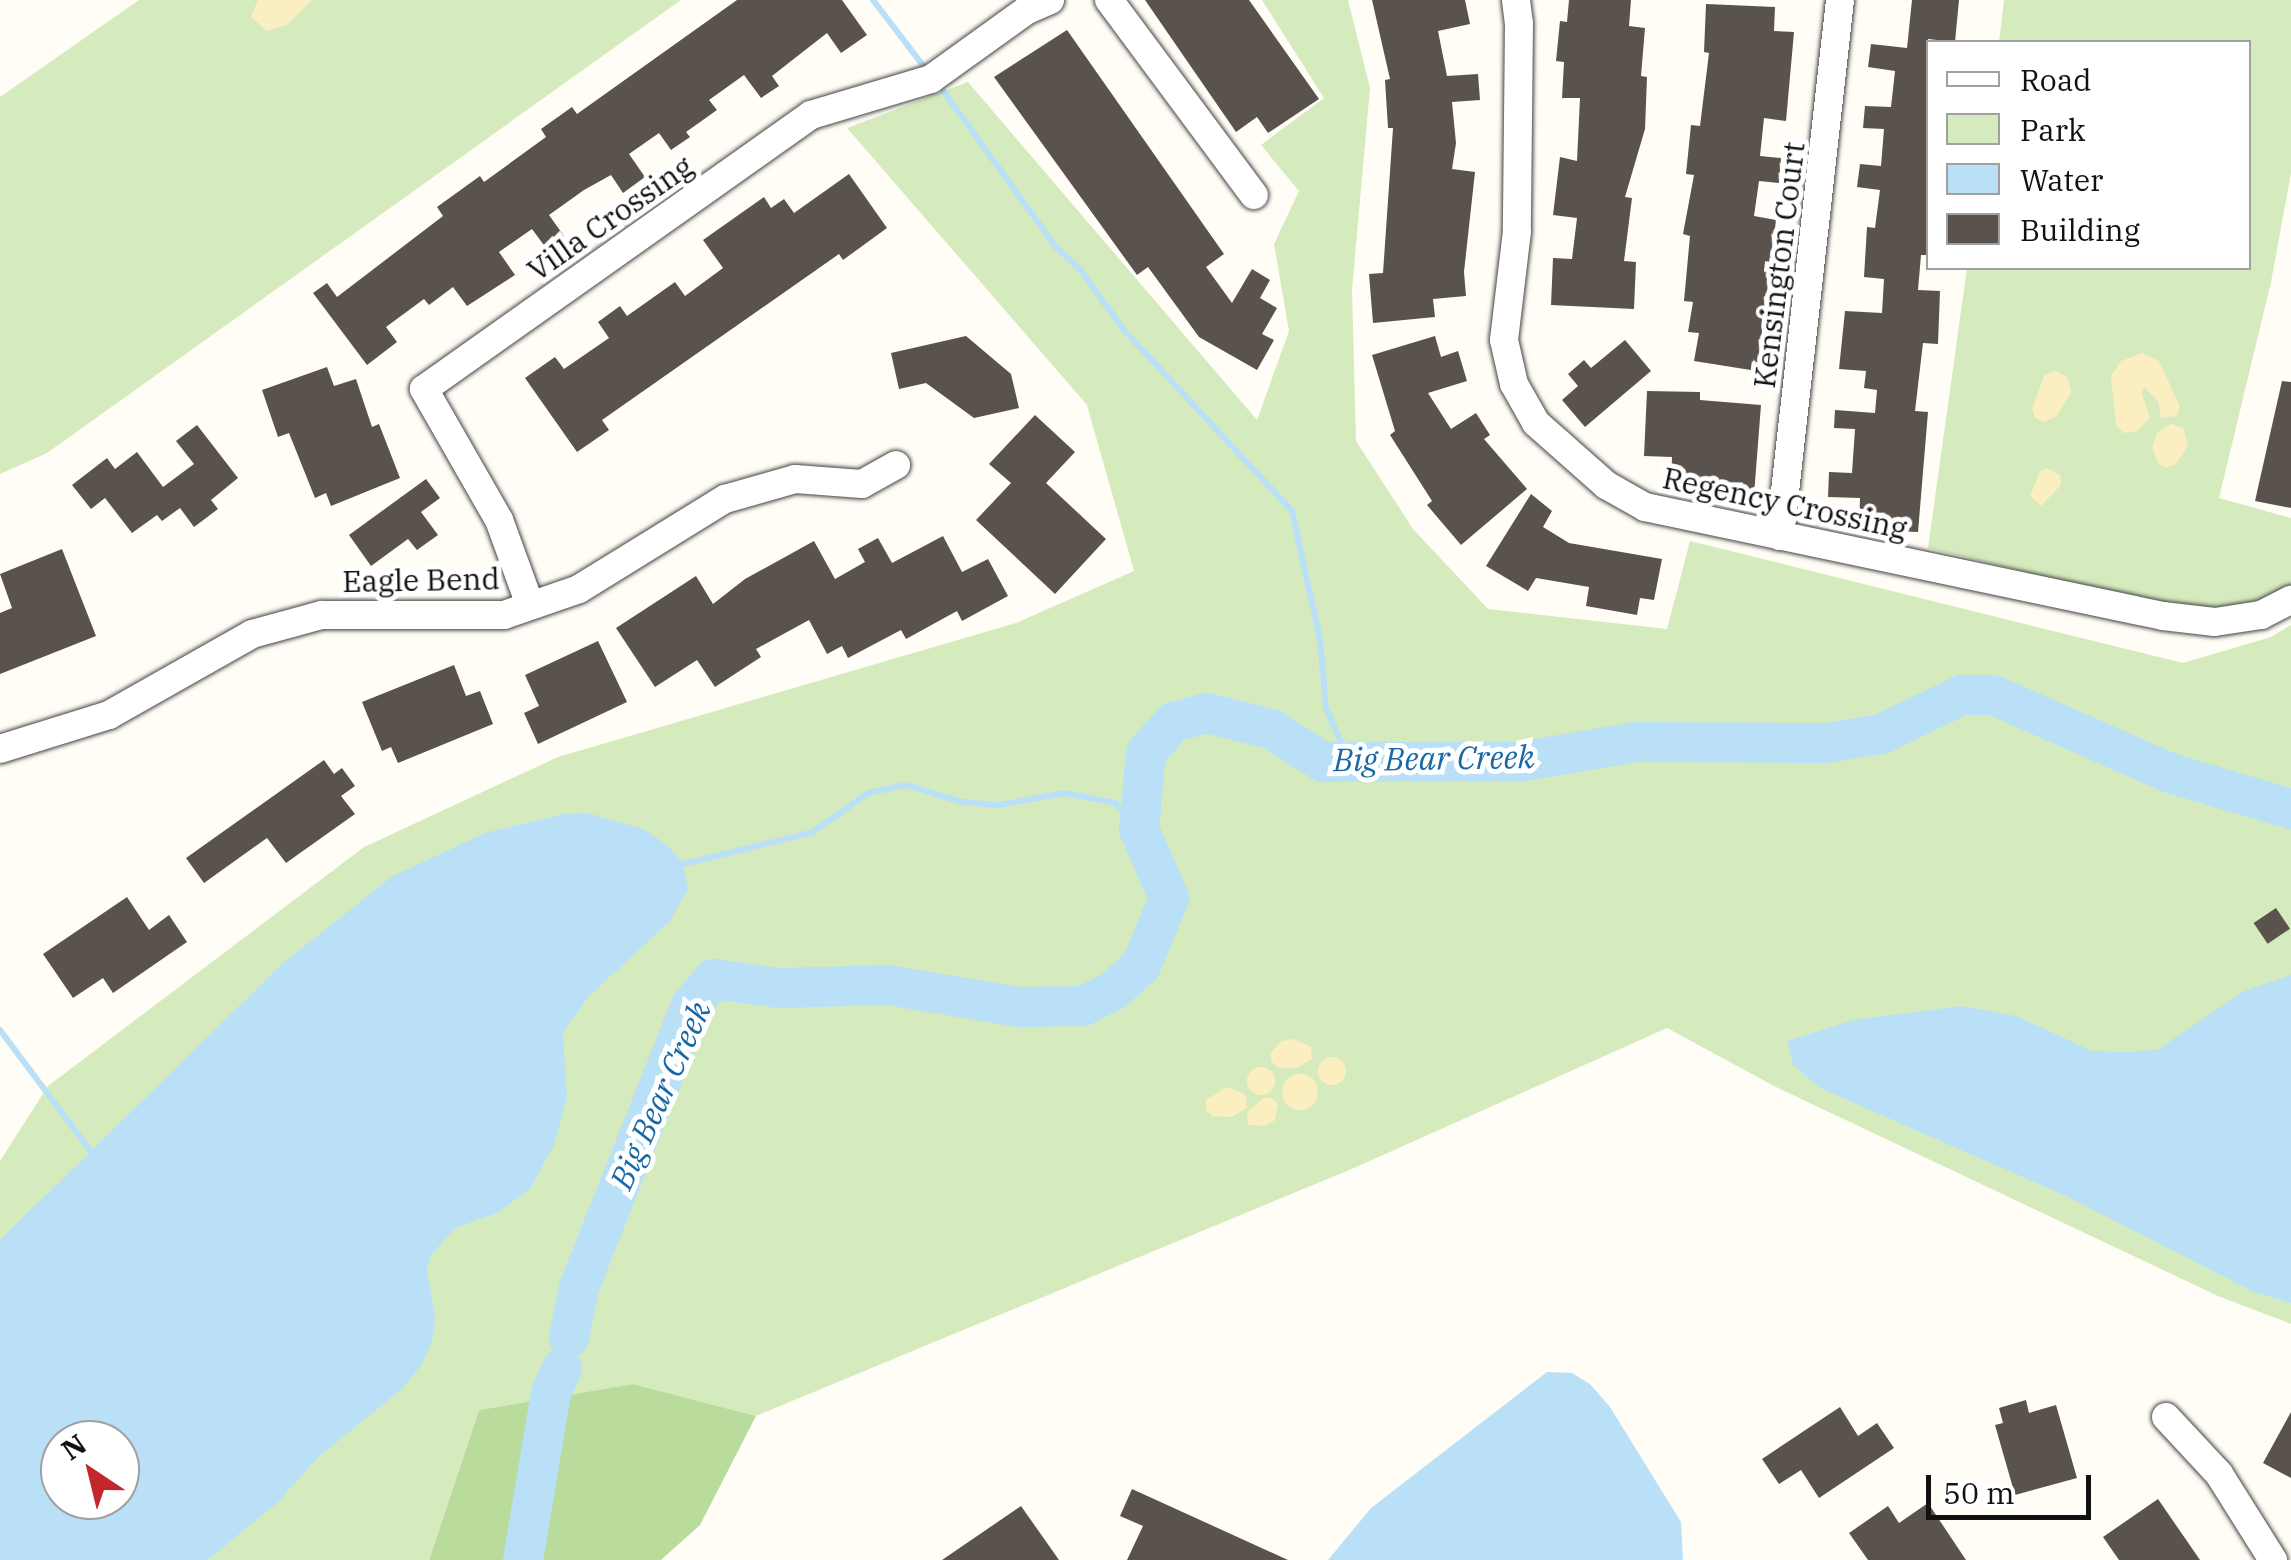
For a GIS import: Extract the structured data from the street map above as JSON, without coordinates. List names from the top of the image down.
{
  "streets": {
    "street": [
      "Villa Crossing",
      "Kensington Court",
      "Regency Crossing",
      "Eagle Bend"
    ]
  },
  "crossings": [
    ["Villa Crossing", "Eagle Bend"],
    ["Kensington Court", "Regency Crossing"]
  ],
  "water": ["Big Bear Creek"],
  "legend": [
    "Road",
    "Park",
    "Water",
    "Building"
  ],
  "scale_bar": "50 m",
  "north": "top left"
}
